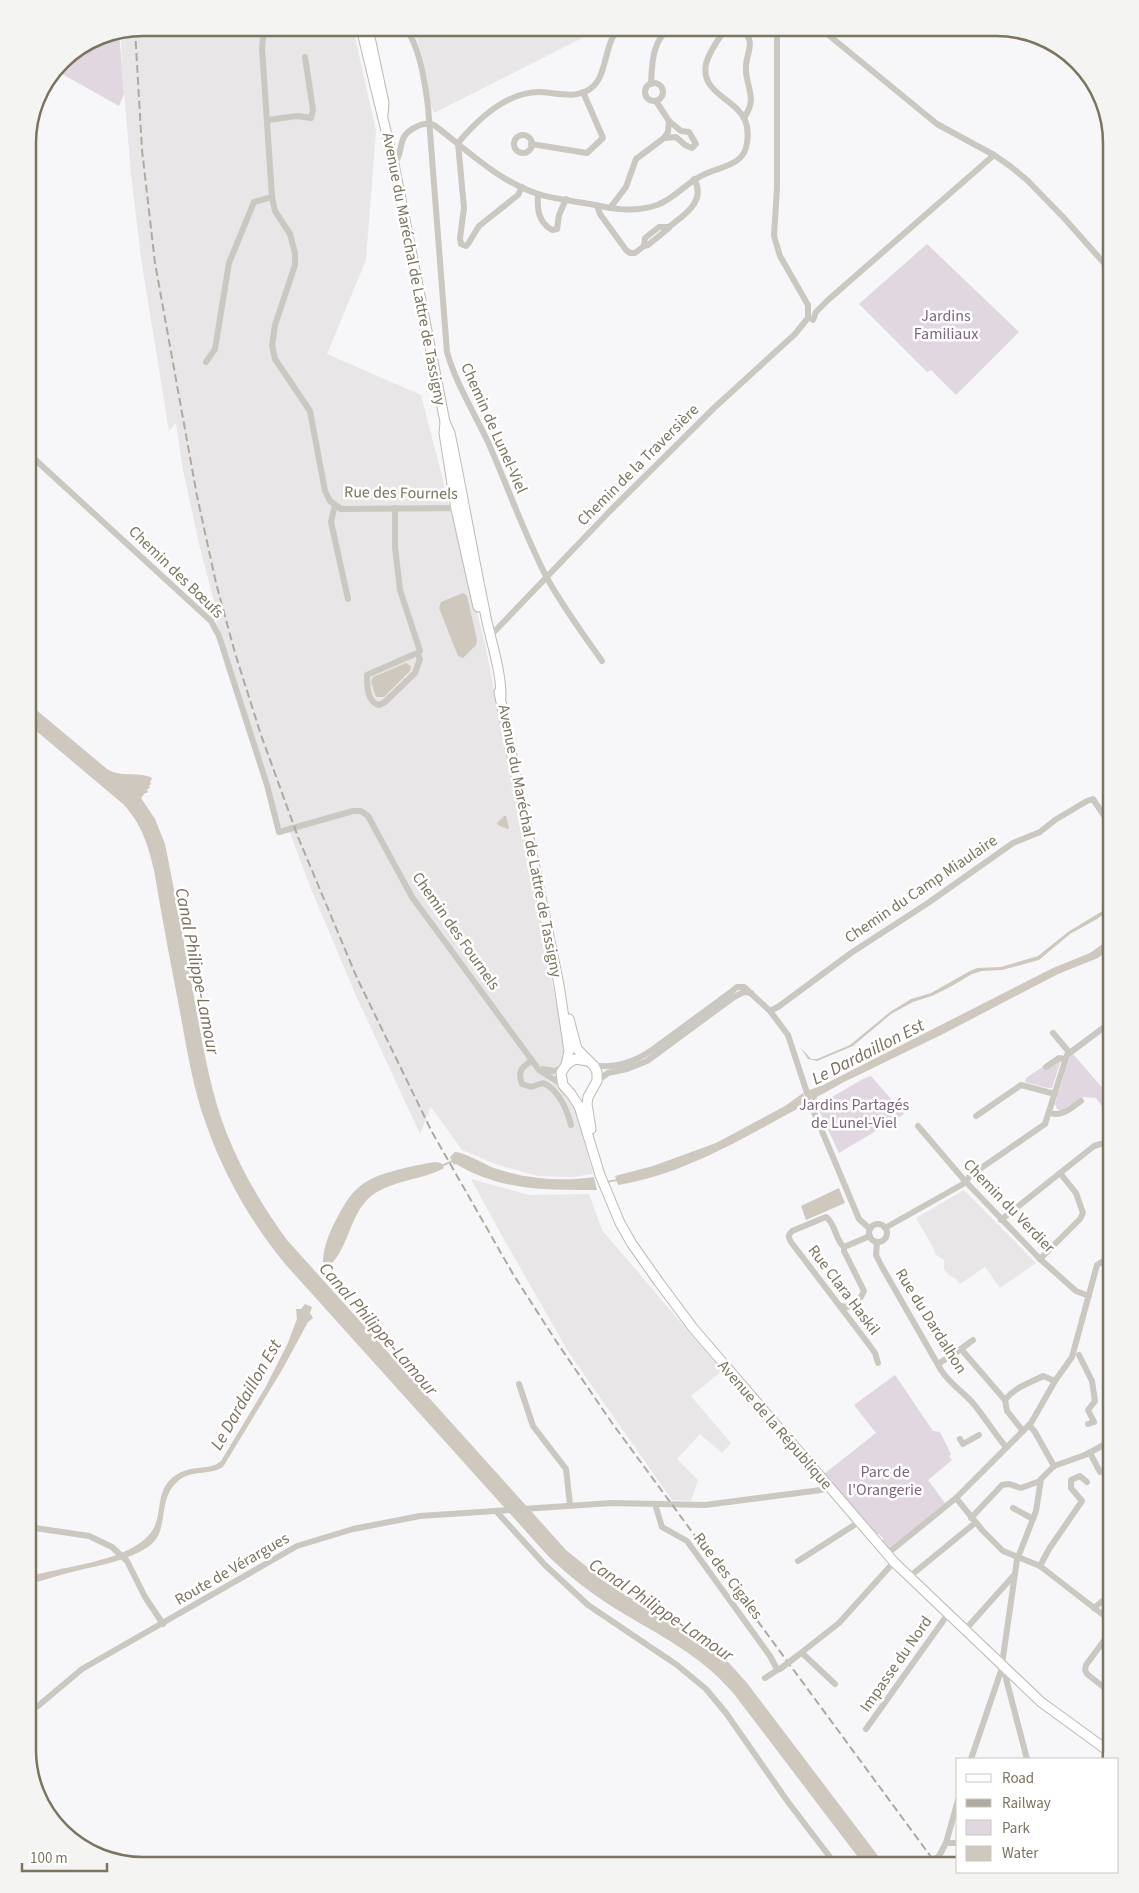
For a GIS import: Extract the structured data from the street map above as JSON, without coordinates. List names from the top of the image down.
{
  "streets": {
    "main road": ["Avenue du Maréchal de Lattre de Tassigny", "Avenue de la République"],
    "street": [
      "Chemin de Lunel-Viel",
      "Chemin de la Traversière",
      "Rue des Fournels",
      "Chemin des Bœufs",
      "Chemin du Camp Miaulaire",
      "Chemin des Fournels",
      "Chemin du Verdier",
      "Rue Clara Haskil",
      "Rue du Dardalhon",
      "Route de Vérargues",
      "Rue des Cigales",
      "Impasse du Nord"
    ]
  },
  "crossings": [
    ["Avenue du Maréchal de Lattre de Tassigny", "Chemin de la Traversière"],
    ["Avenue du Maréchal de Lattre de Tassigny", "Rue des Fournels"],
    ["Avenue du Maréchal de Lattre de Tassigny", "Chemin des Fournels"],
    ["Chemin de Lunel-Viel", "Chemin de la Traversière"],
    ["Chemin des Bœufs", "Chemin des Fournels"],
    ["Avenue de la République", "Route de Vérargues"],
    ["Avenue de la République", "Impasse du Nord"],
    ["Route de Vérargues", "Rue des Cigales"]
  ],
  "water": ["Canal Philippe-Lamour", "Le Dardaillon Est"],
  "parks": ["Jardins Familiaux", "Jardins Partagés de Lunel-Viel", "Parc de l'Orangerie"],
  "legend": [
    "Road",
    "Railway",
    "Park",
    "Water"
  ],
  "scale_bar": "100 m"
}
